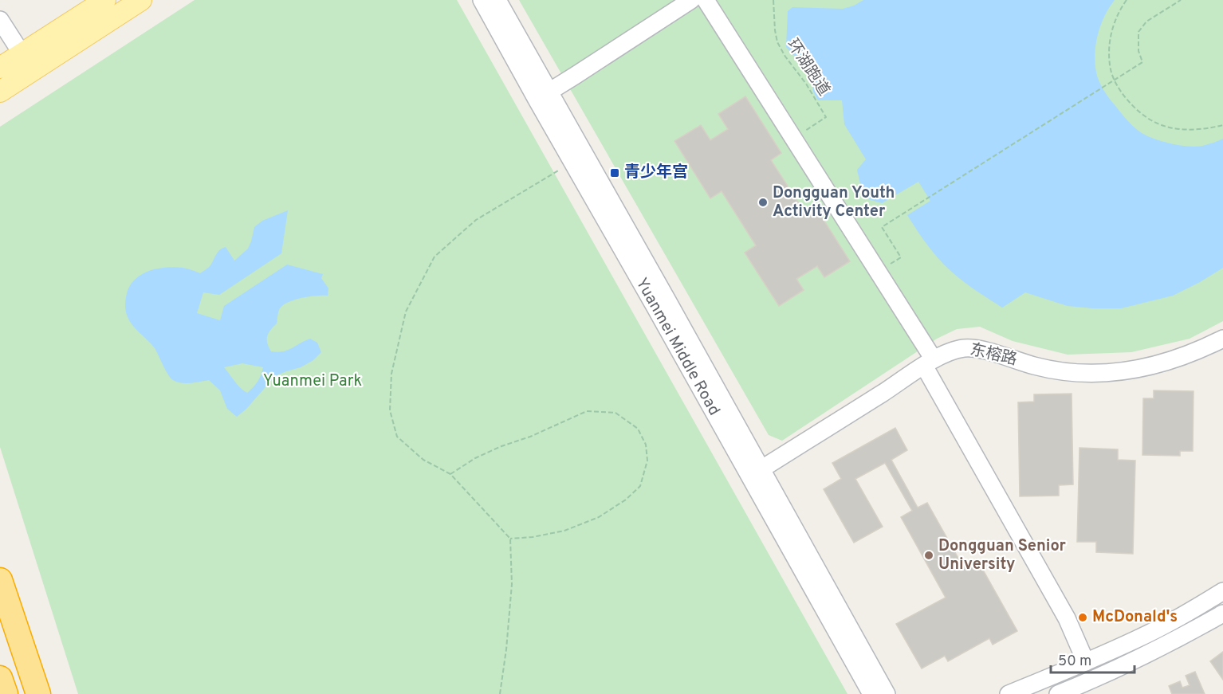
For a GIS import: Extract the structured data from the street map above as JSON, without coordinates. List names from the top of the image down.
{
  "streets": {
    "street": ["Yuanmei Middle Road", "东榕路"],
    "path": ["环湖跑道"]
  },
  "crossings": [
    ["Yuanmei Middle Road", "东榕路"]
  ],
  "parks": ["Yuanmei Park"],
  "places": {
    "transit": ["青少年宫"],
    "other": ["Dongguan Youth Activity Center", "Dongguan Senior University", "McDonald's"]
  },
  "scale_bar": "50 m"
}
